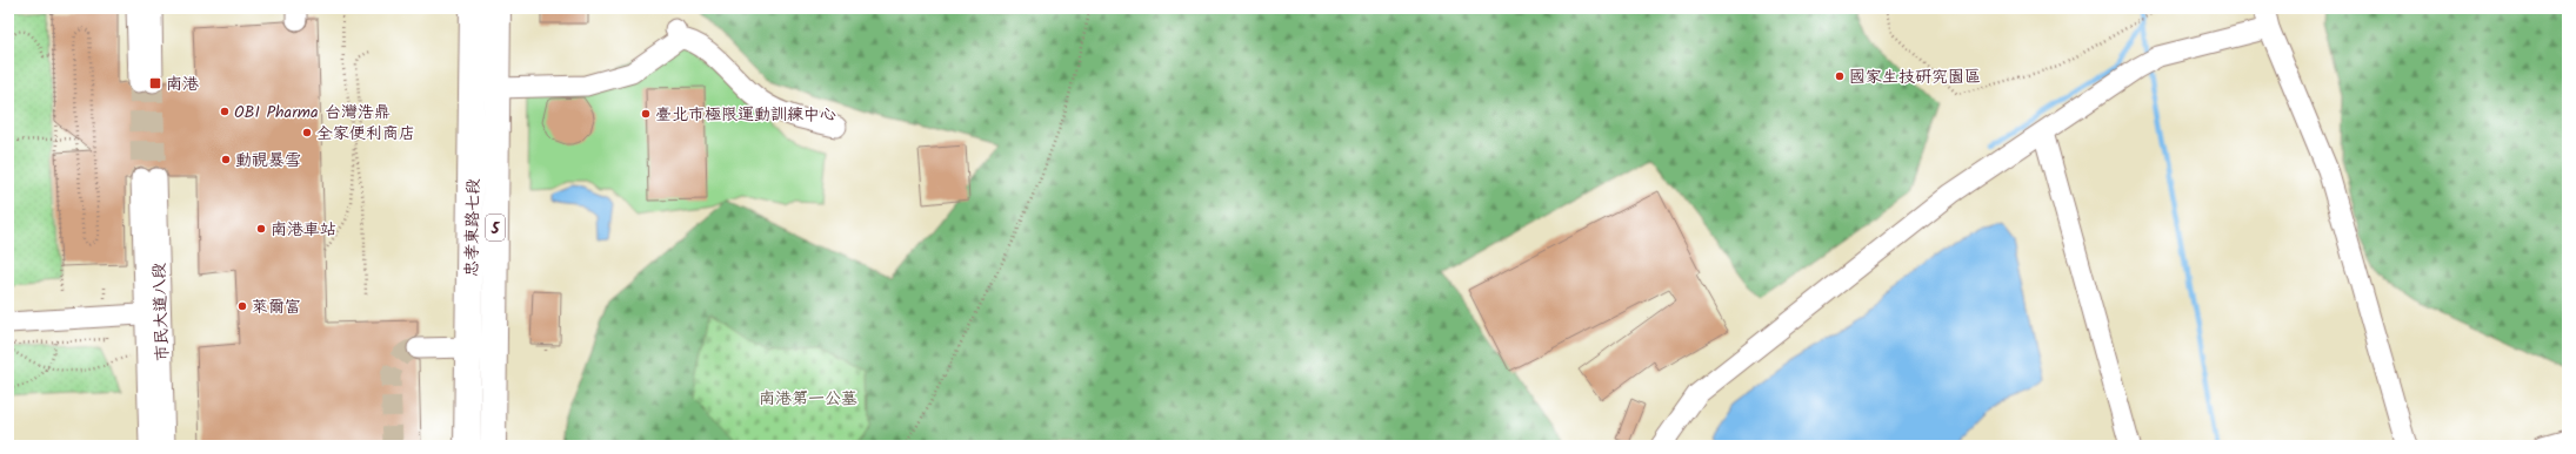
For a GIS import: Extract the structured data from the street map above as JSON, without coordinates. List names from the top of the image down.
{
  "streets": {
    "main road": ["忠孝東路七段", "5"],
    "street": ["市民大道八段"]
  },
  "parks": ["南港第一公墓"],
  "places": {
    "other": [
      "國家生技研究園區",
      "OBI Pharma 台灣浩鼎",
      "臺北市極限運動訓練中心",
      "全家便利商店",
      "動視暴雪",
      "南港車站",
      "萊爾富"
    ],
    "transit": ["南港"]
  }
}
